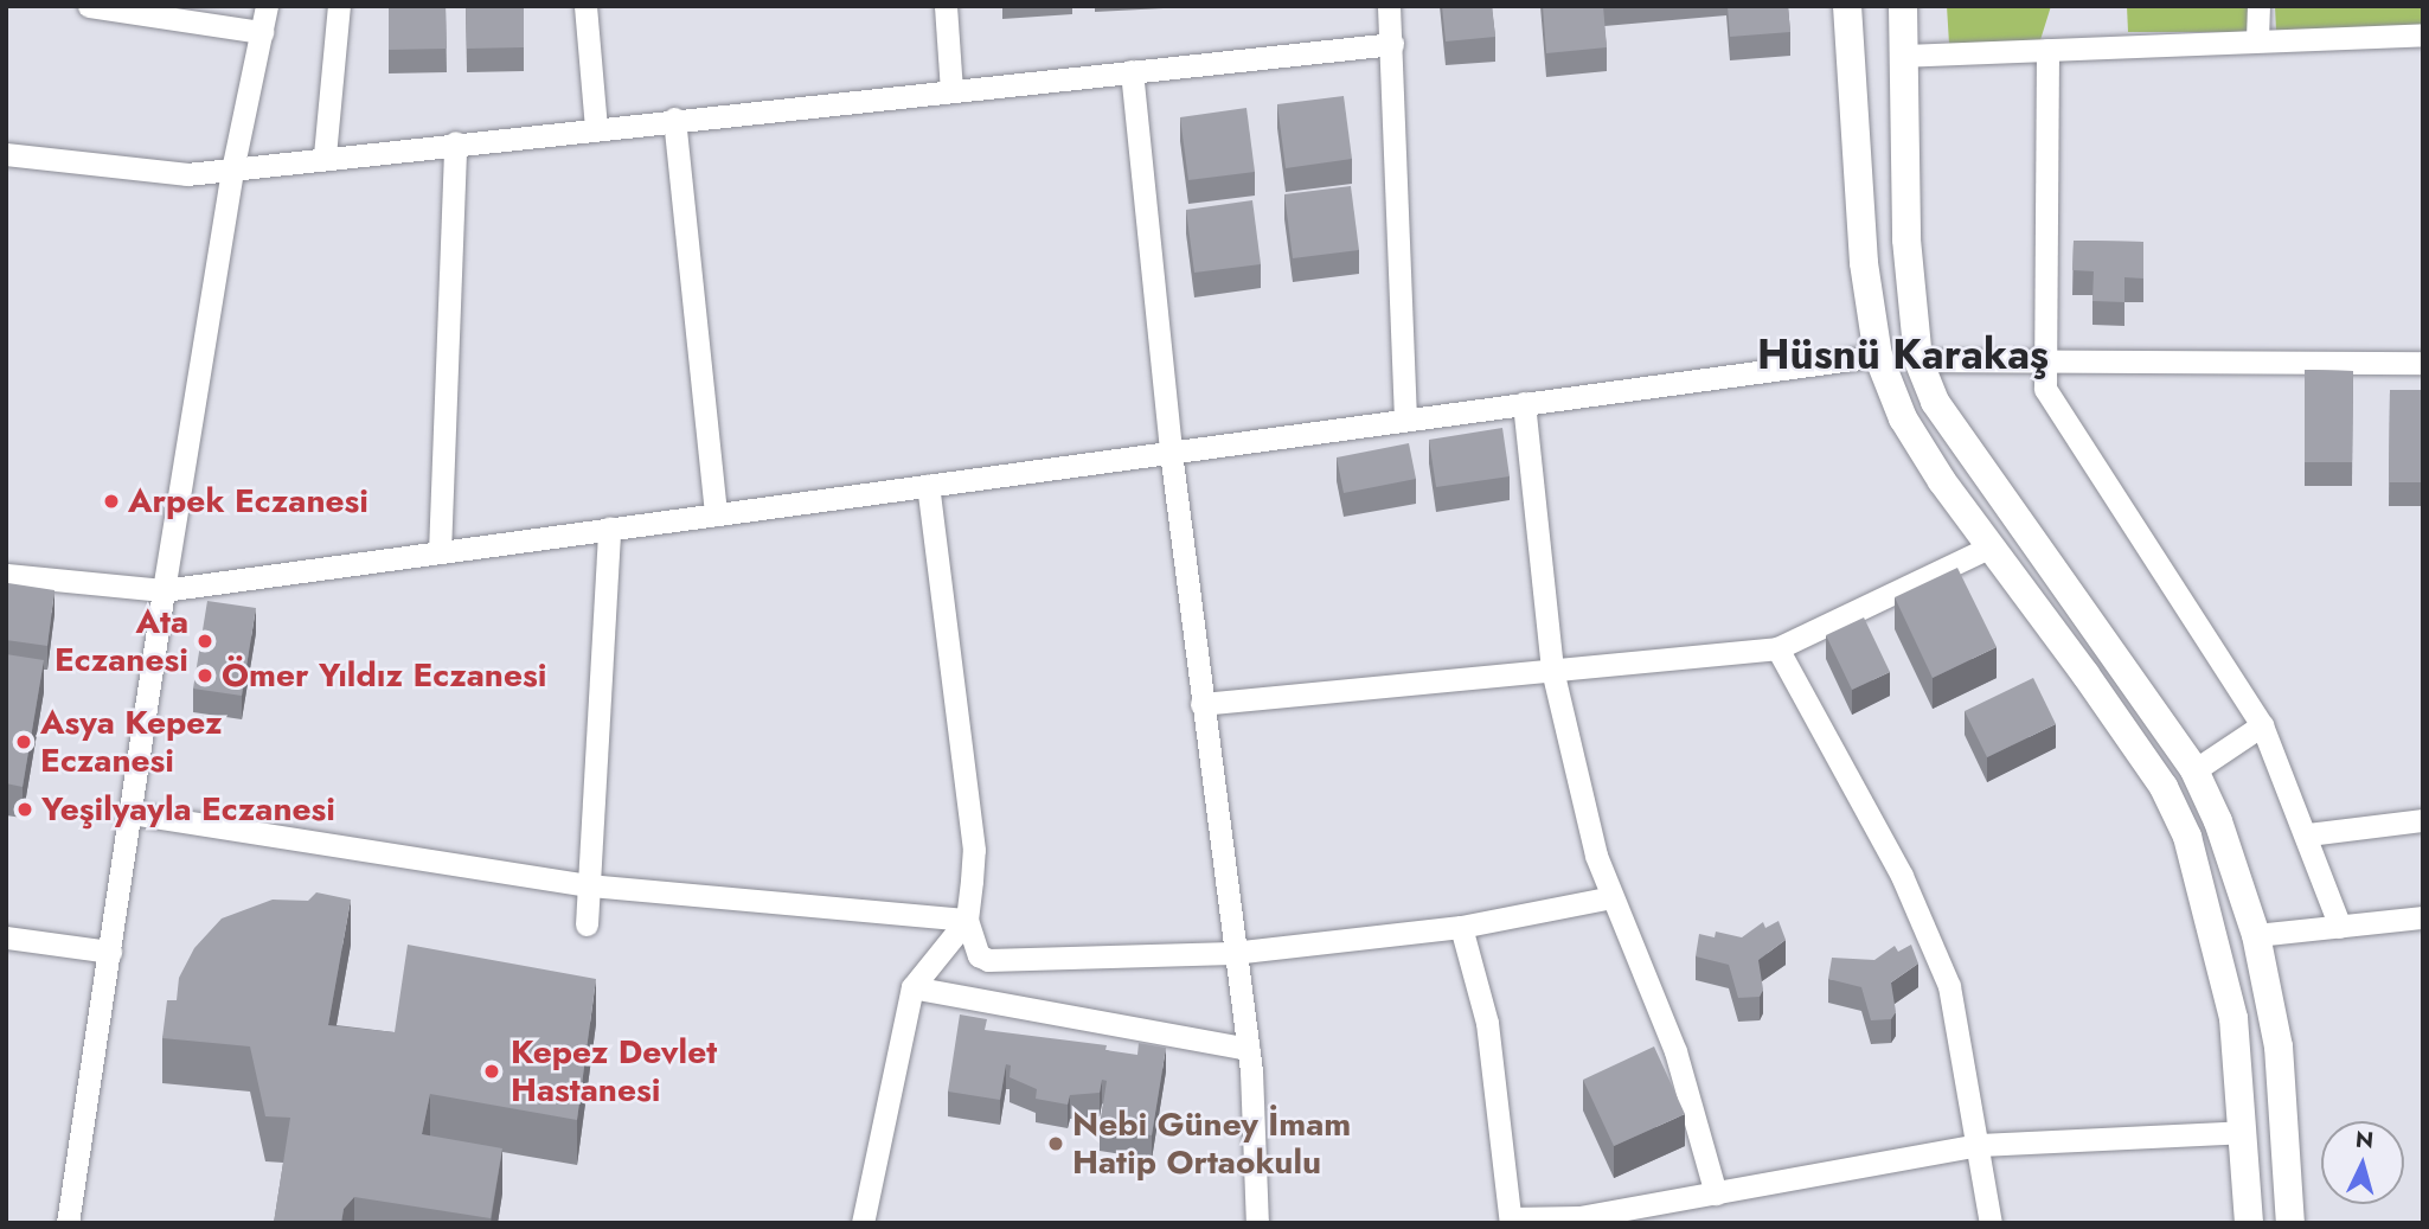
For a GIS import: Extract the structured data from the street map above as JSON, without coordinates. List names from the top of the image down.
{
  "districts": ["Hüsnü Karakaş"],
  "places": [
    "Arpek Eczanesi",
    "Ata Eczanesi",
    "Ömer Yıldız Eczanesi",
    "Asya Kepez Eczanesi",
    "Yeşilyayla Eczanesi",
    "Kepez Devlet Hastanesi",
    "Nebi Güney İmam Hatip Ortaokulu"
  ],
  "north": "top"
}
